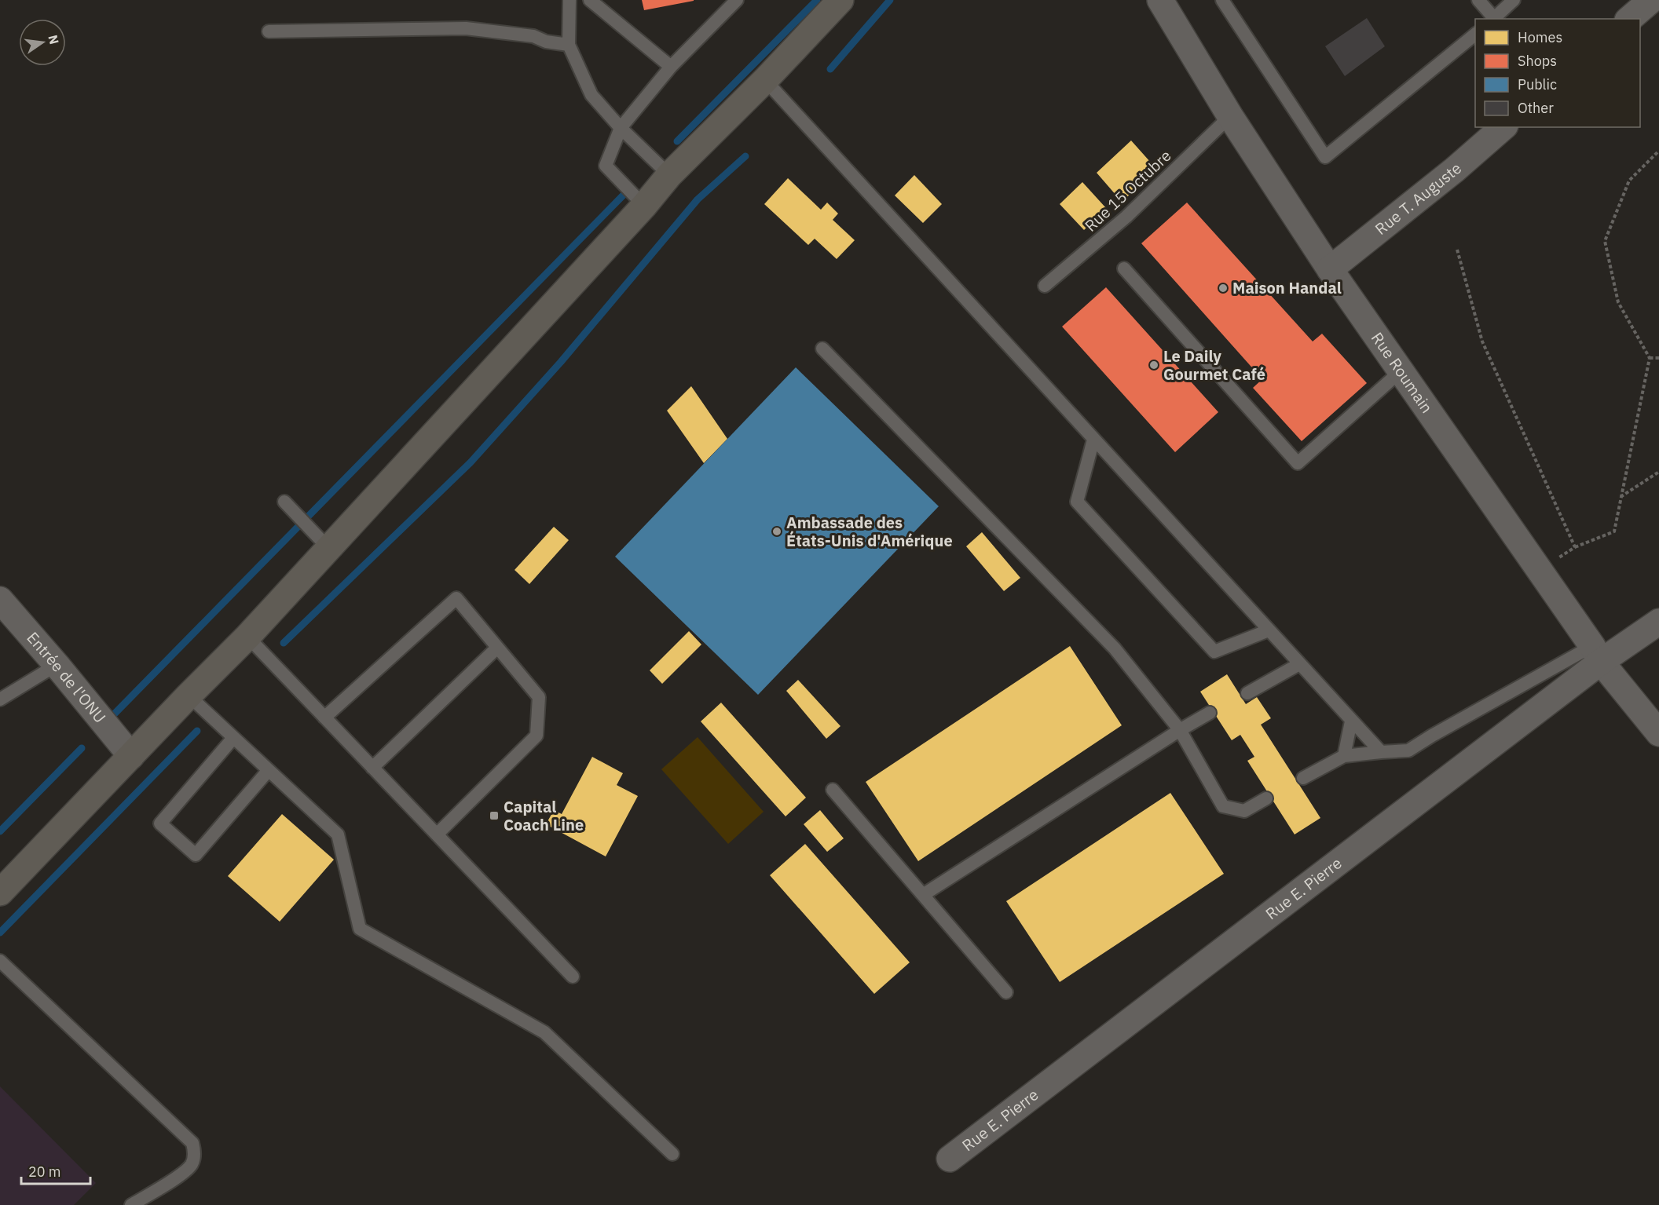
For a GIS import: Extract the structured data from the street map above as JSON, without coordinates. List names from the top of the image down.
{
  "streets": {
    "street": [
      "Rue T. Auguste",
      "Rue Roumain",
      "Entrée de l'ONU",
      "Rue E. Pierre"
    ],
    "lane": ["Rue 15 Octubre"]
  },
  "crossings": [
    ["Rue 15 Octubre", "Rue Roumain"],
    ["Rue T. Auguste", "Rue Roumain"],
    ["Rue Roumain", "Rue E. Pierre"]
  ],
  "places": {
    "other": ["Maison Handal", "Le Daily Gourmet Café", "Ambassade des États-Unis d'Amérique"],
    "transit": ["Capital Coach Line"]
  },
  "legend": [
    "Homes",
    "Shops",
    "Public",
    "Other"
  ],
  "scale_bar": "20 m",
  "north": "right"
}
